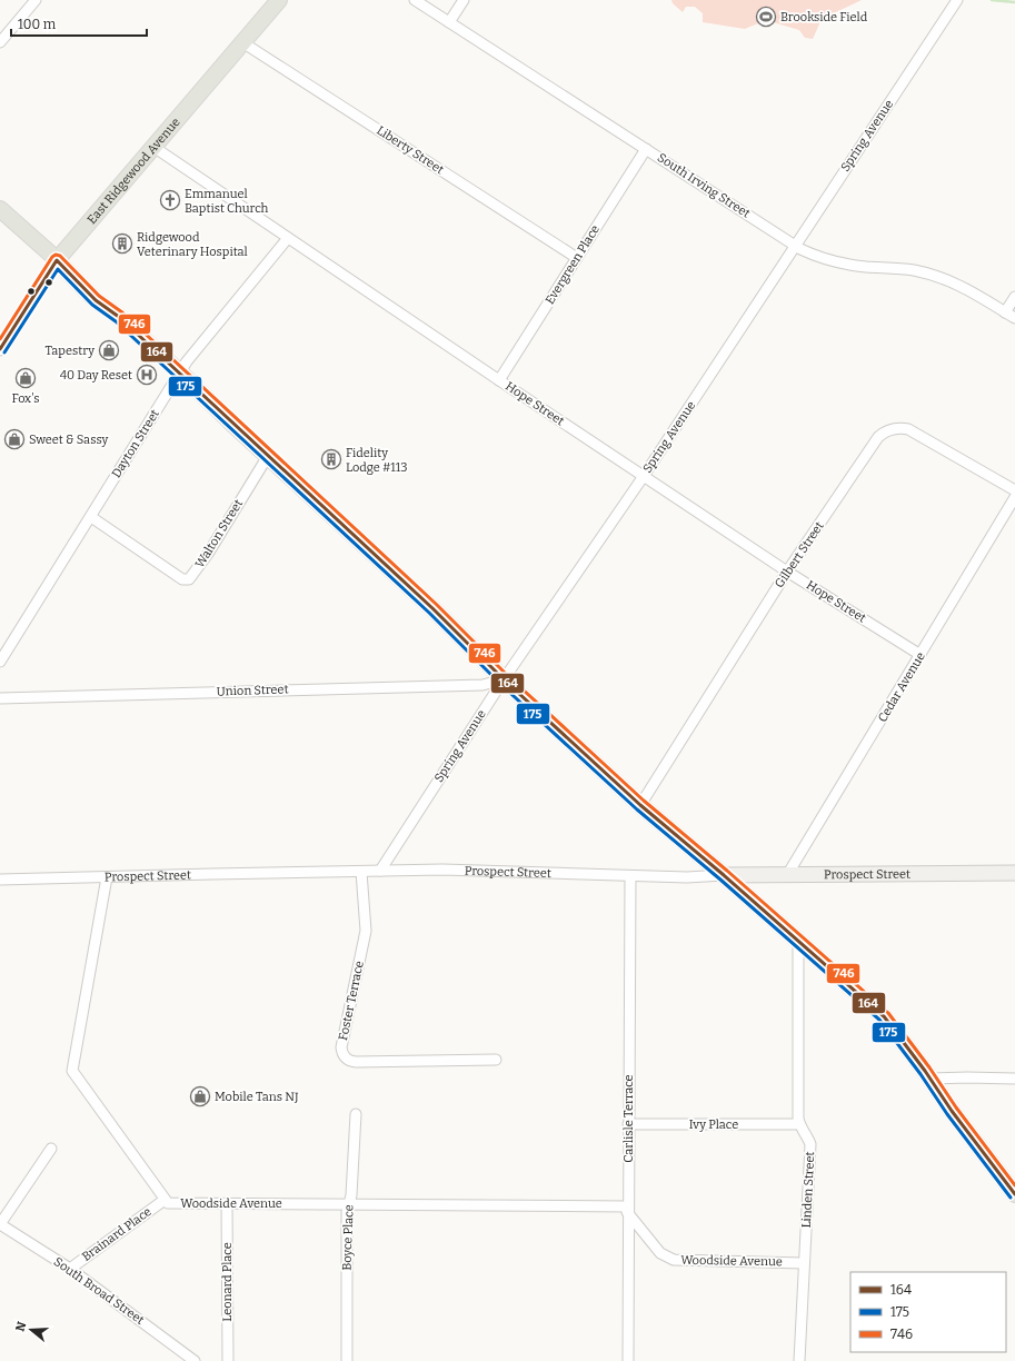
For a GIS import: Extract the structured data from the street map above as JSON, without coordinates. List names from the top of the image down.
{
  "streets": {
    "main road": ["East Ridgewood Avenue", "Prospect Street"],
    "street": [
      "Spring Avenue",
      "Liberty Street",
      "South Irving Street",
      "Evergreen Place",
      "Hope Street",
      "Dayton Street",
      "Walton Street",
      "Gilbert Street",
      "Cedar Avenue",
      "Union Street",
      "Foster Terrace",
      "Carlisle Terrace",
      "Ivy Place",
      "Linden Street",
      "Woodside Avenue",
      "Brainard Place",
      "Boyce Place",
      "Leonard Place",
      "South Broad Street"
    ]
  },
  "crossings": [
    ["Spring Avenue", "South Irving Street"],
    ["Spring Avenue", "Hope Street"],
    ["Spring Avenue", "Union Street"],
    ["Spring Avenue", "Prospect Street"],
    ["Liberty Street", "East Ridgewood Avenue"],
    ["Liberty Street", "Evergreen Place"],
    ["East Ridgewood Avenue", "Hope Street"],
    ["South Irving Street", "Evergreen Place"],
    ["Evergreen Place", "Hope Street"],
    ["Hope Street", "Dayton Street"],
    ["Hope Street", "Gilbert Street"],
    ["Hope Street", "Cedar Avenue"],
    ["Dayton Street", "Walton Street"],
    ["Cedar Avenue", "Prospect Street"],
    ["Prospect Street", "Foster Terrace"],
    ["Prospect Street", "Carlisle Terrace"],
    ["Prospect Street", "Woodside Avenue"],
    ["Carlisle Terrace", "Ivy Place"],
    ["Carlisle Terrace", "Woodside Avenue"],
    ["Ivy Place", "Linden Street"],
    ["Linden Street", "Woodside Avenue"],
    ["Woodside Avenue", "Brainard Place"],
    ["Woodside Avenue", "Boyce Place"],
    ["Woodside Avenue", "Leonard Place"],
    ["Brainard Place", "South Broad Street"]
  ],
  "places": {
    "sports": ["Brookside Field"],
    "church": ["Emmanuel Baptist Church"],
    "building": ["Ridgewood Veterinary Hospital", "Fidelity Lodge #113"],
    "shop": [
      "Tapestry",
      "Fox's",
      "Sweet & Sassy",
      "Mobile Tans NJ"
    ],
    "hospital": ["40 Day Reset"]
  },
  "lines": ["transit line 746", "transit line 164", "transit line 175"],
  "legend": ["164", "175", "746"],
  "scale_bar": "100 m",
  "north": "left"
}
